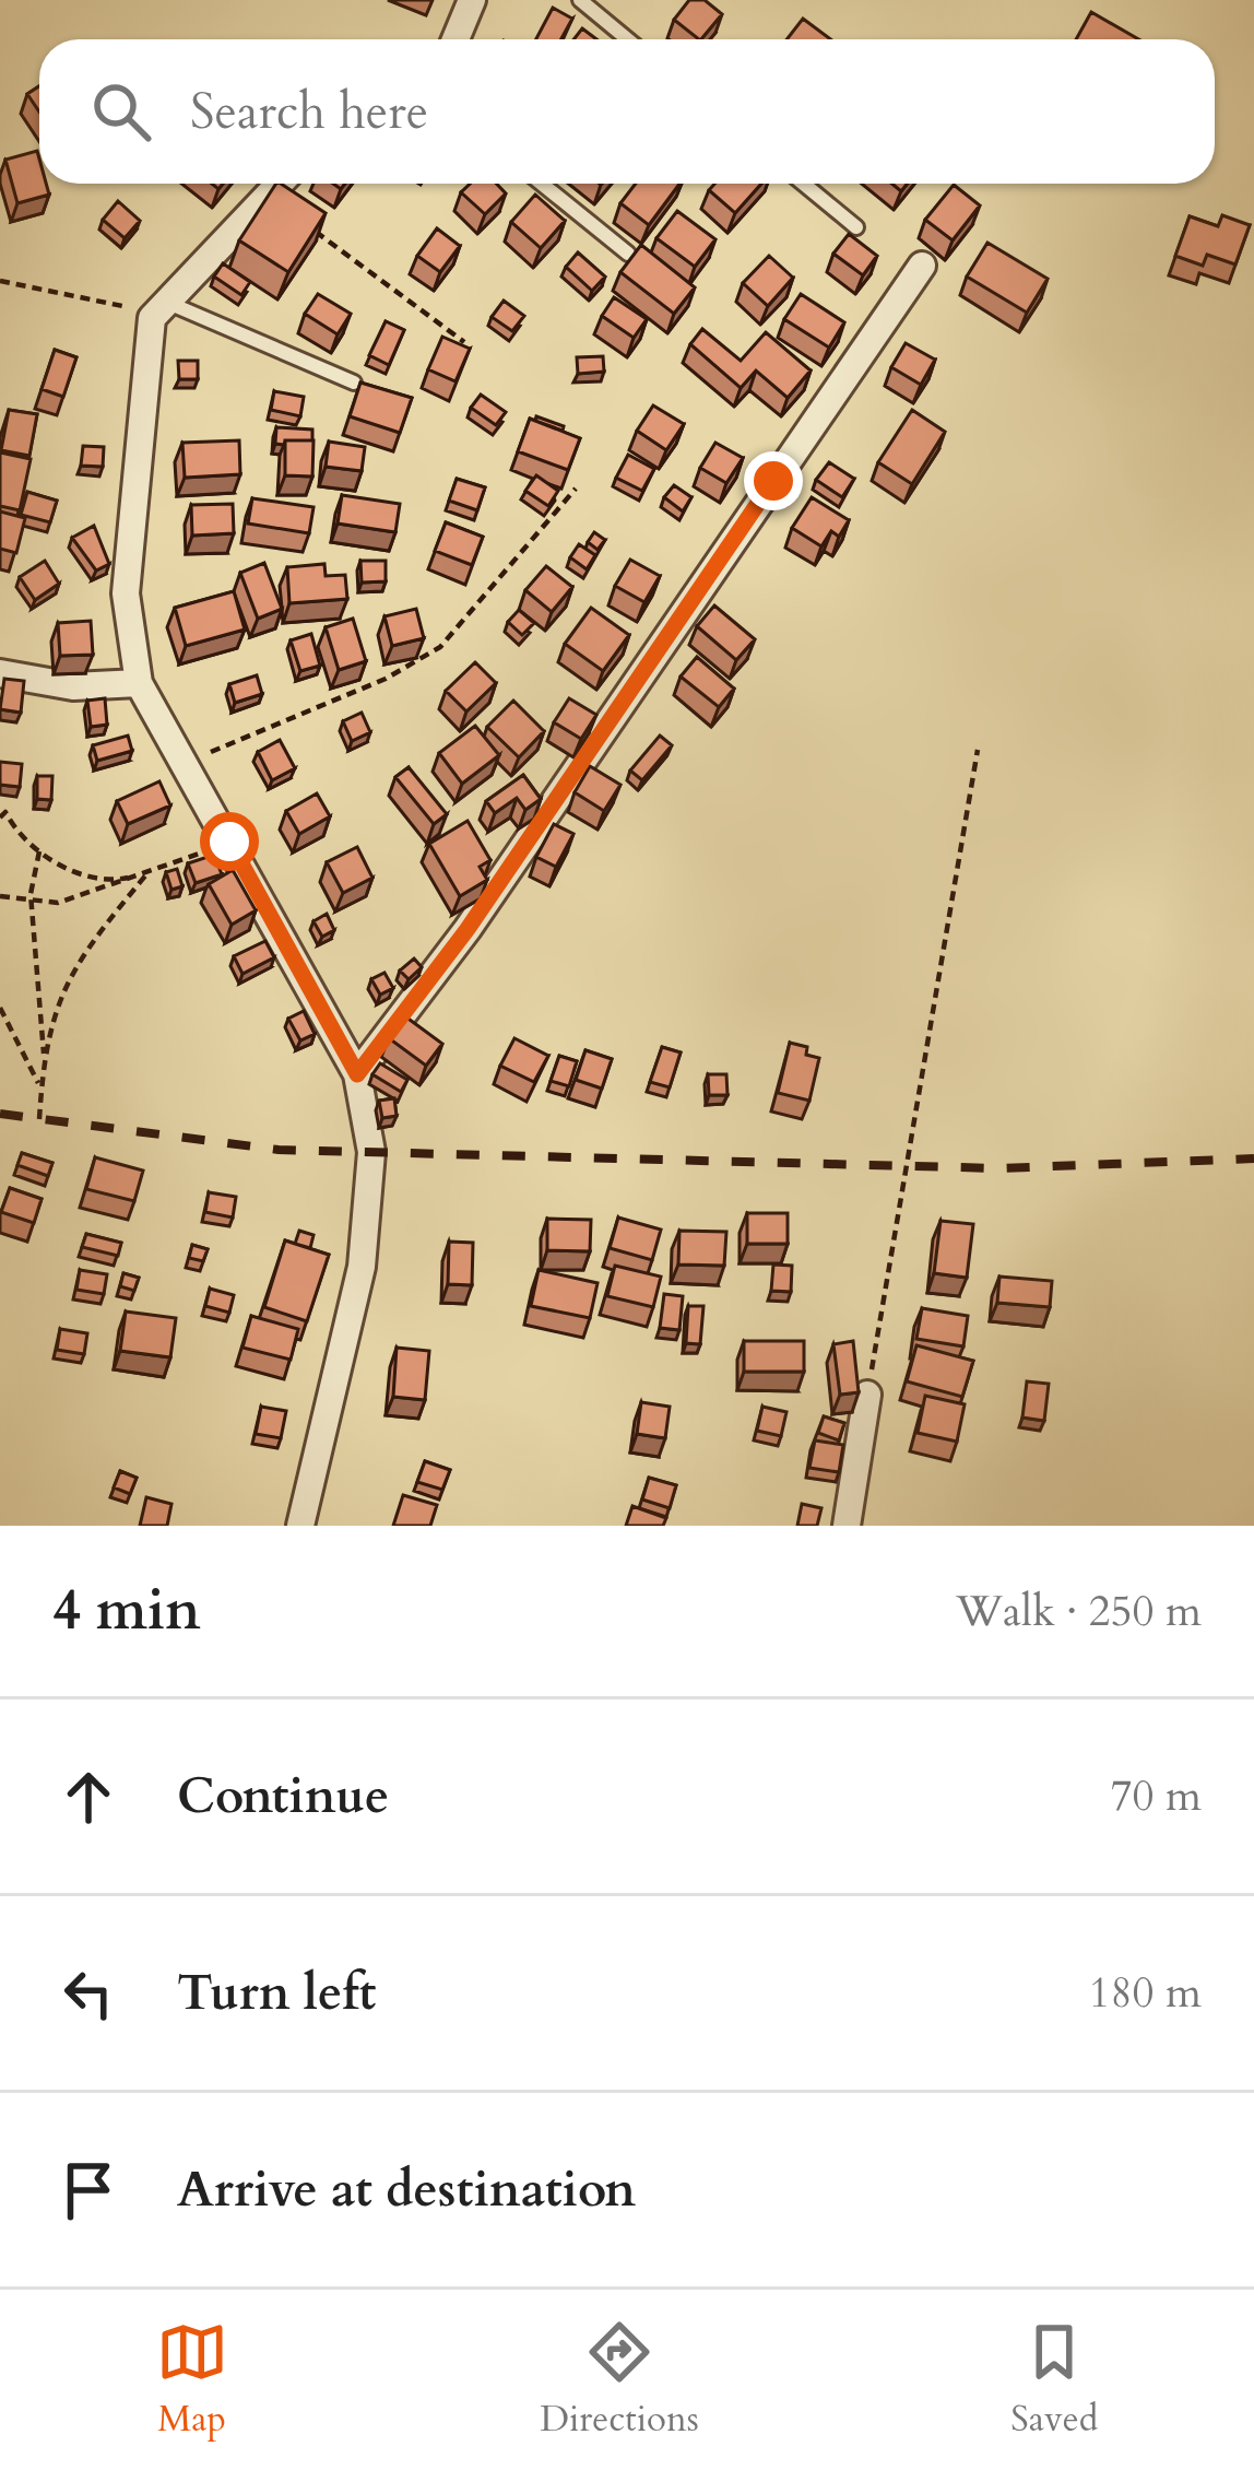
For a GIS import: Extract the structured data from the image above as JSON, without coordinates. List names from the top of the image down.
{
  "page": {
    "search": "Search here",
    "heading": ["4 min", "Walk · 250 m"],
    "list": [
      ["Continue", "70 m"],
      ["Turn left", "180 m"],
      "Arrive at destination"
    ],
    "nav": ["Map", "Directions", "Saved"]
  }
}
